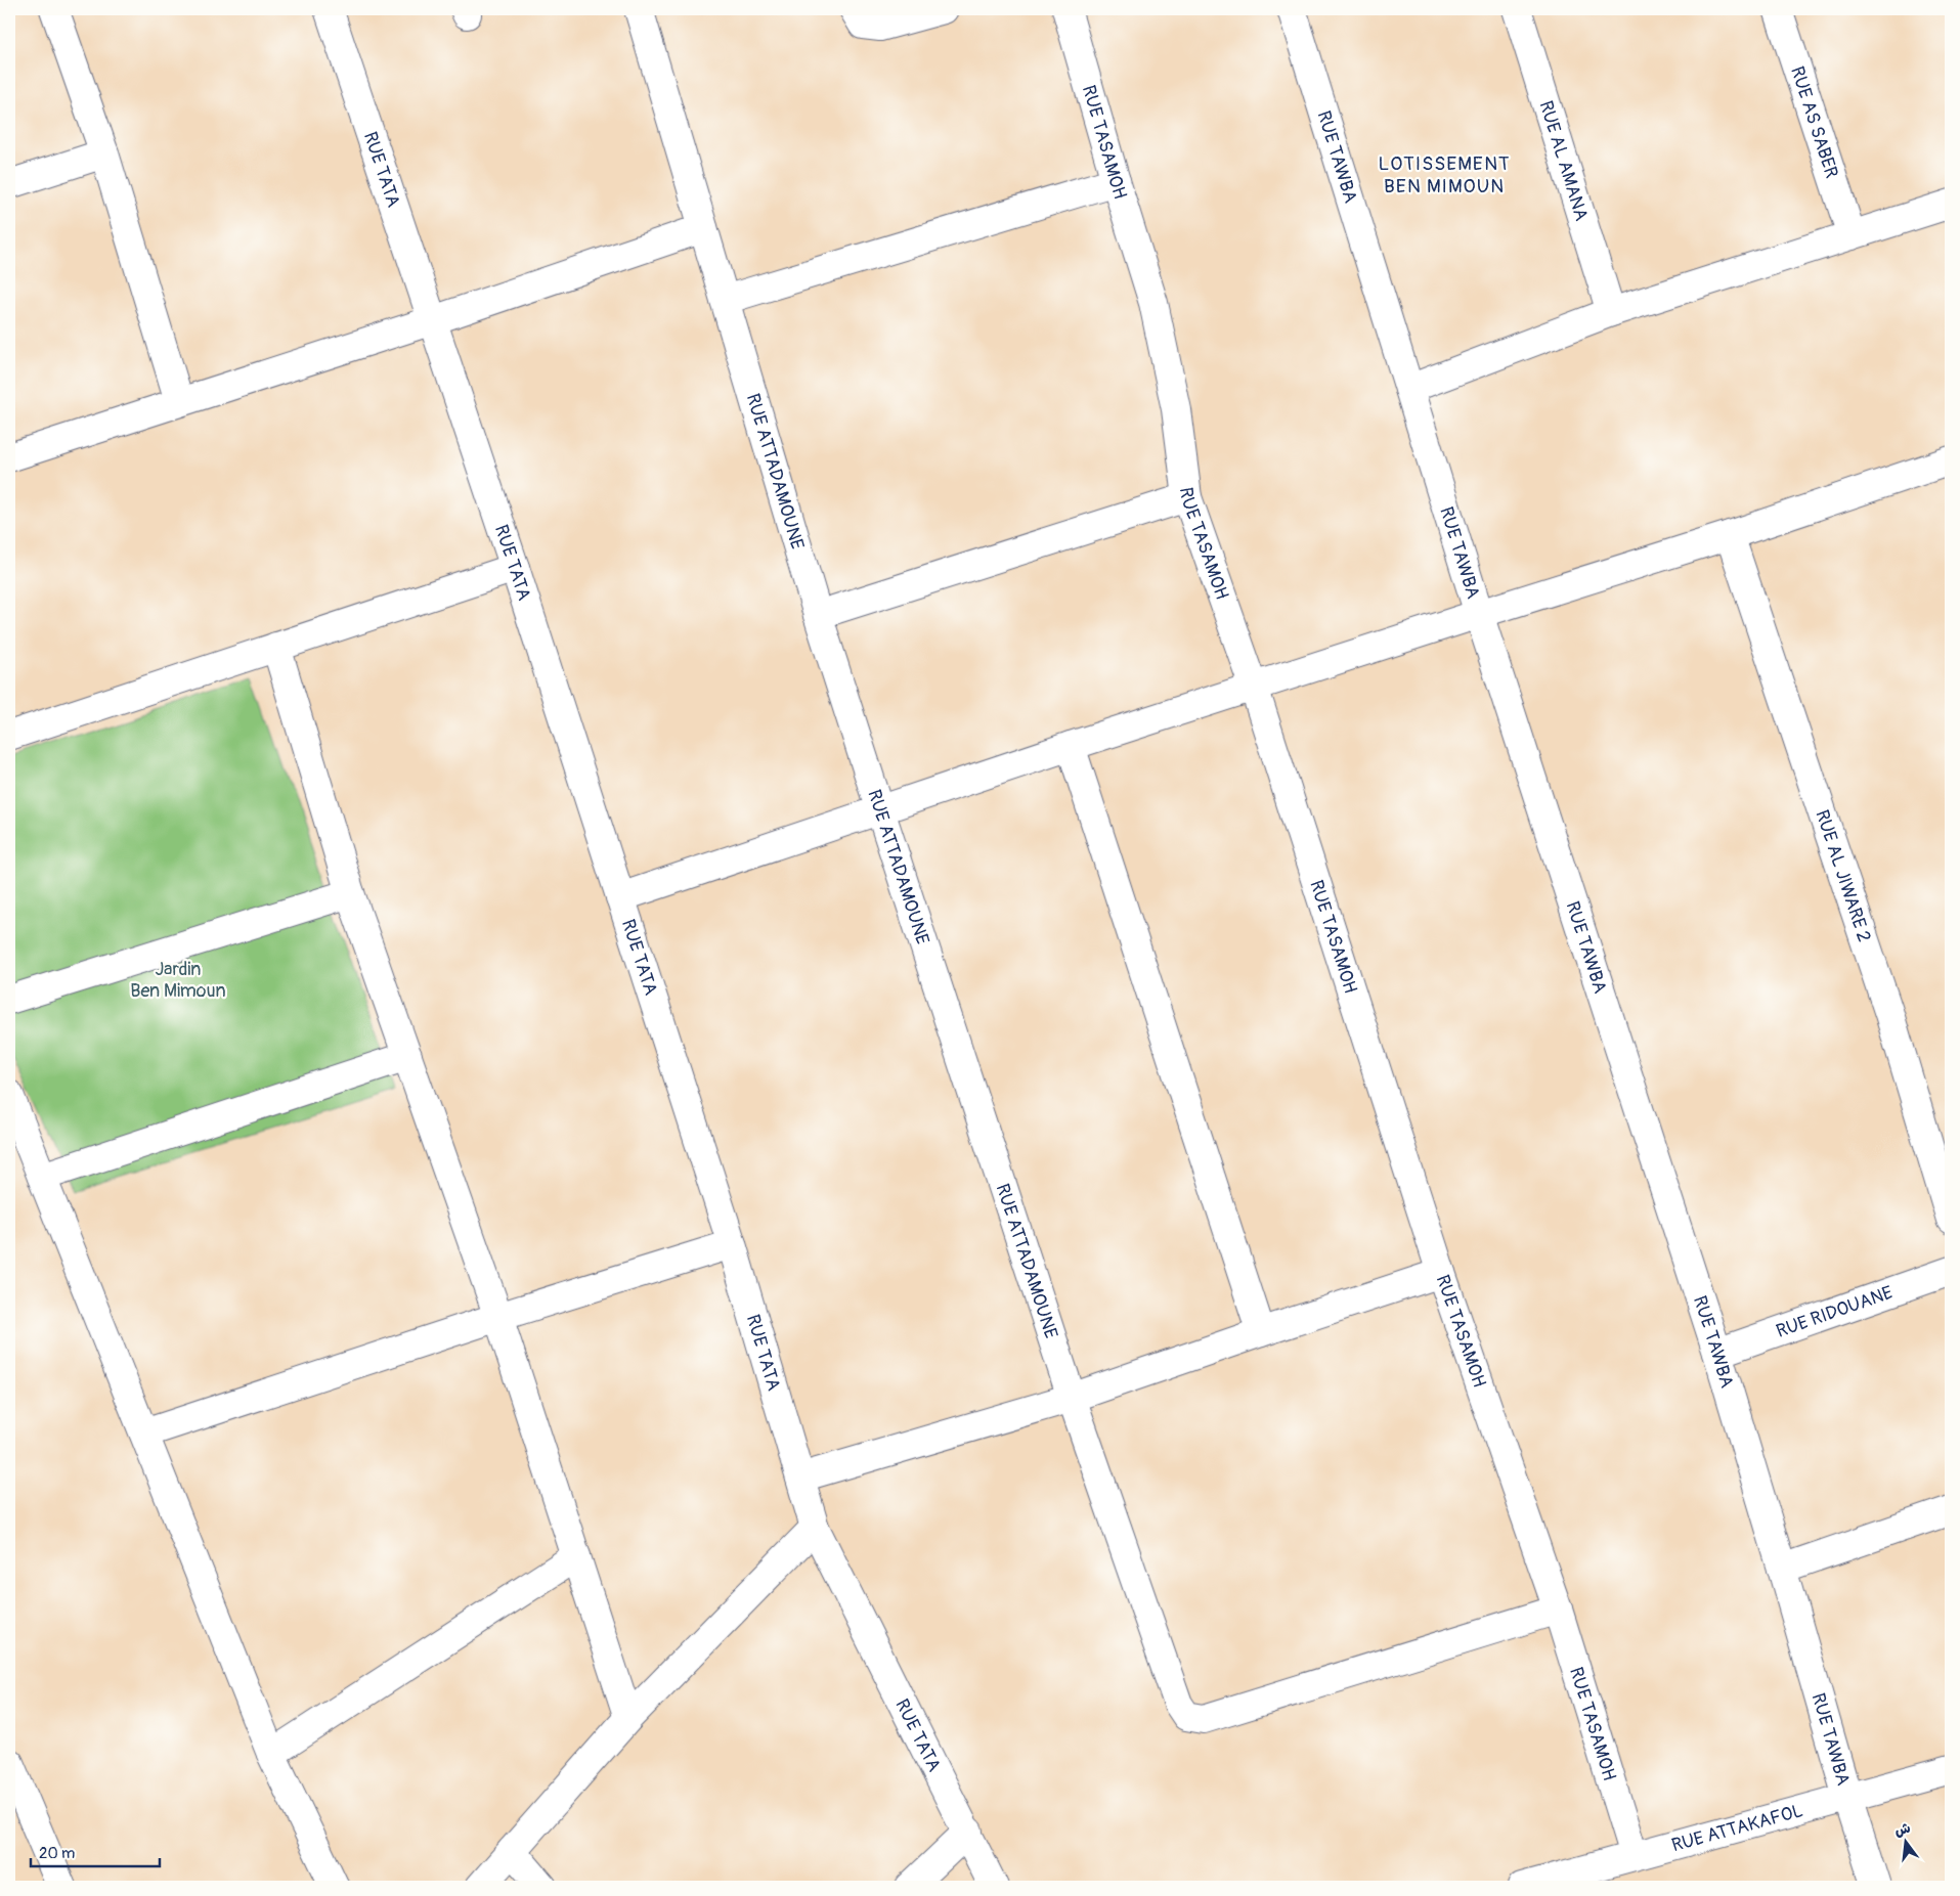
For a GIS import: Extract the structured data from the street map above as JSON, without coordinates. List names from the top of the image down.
{
  "streets": {
    "street": [
      "RUE AS SABER",
      "RUE TASAMOH",
      "RUE TAWBA",
      "RUE AL AMANA",
      "RUE TATA",
      "RUE ATTADAMOUNE",
      "RUE AL JIWARE 2",
      "RUE RIDOUANE",
      "RUE ATTAKAFOL"
    ]
  },
  "crossings": [
    ["RUE TASAMOH", "RUE ATTADAMOUNE"],
    ["RUE TASAMOH", "RUE ATTAKAFOL"],
    ["RUE TAWBA", "RUE RIDOUANE"],
    ["RUE TAWBA", "RUE ATTAKAFOL"]
  ],
  "districts": ["LOTISSEMENT BEN MIMOUN"],
  "parks": ["Jardin Ben Mimoun"],
  "scale_bar": "20 m",
  "north": "top"
}
